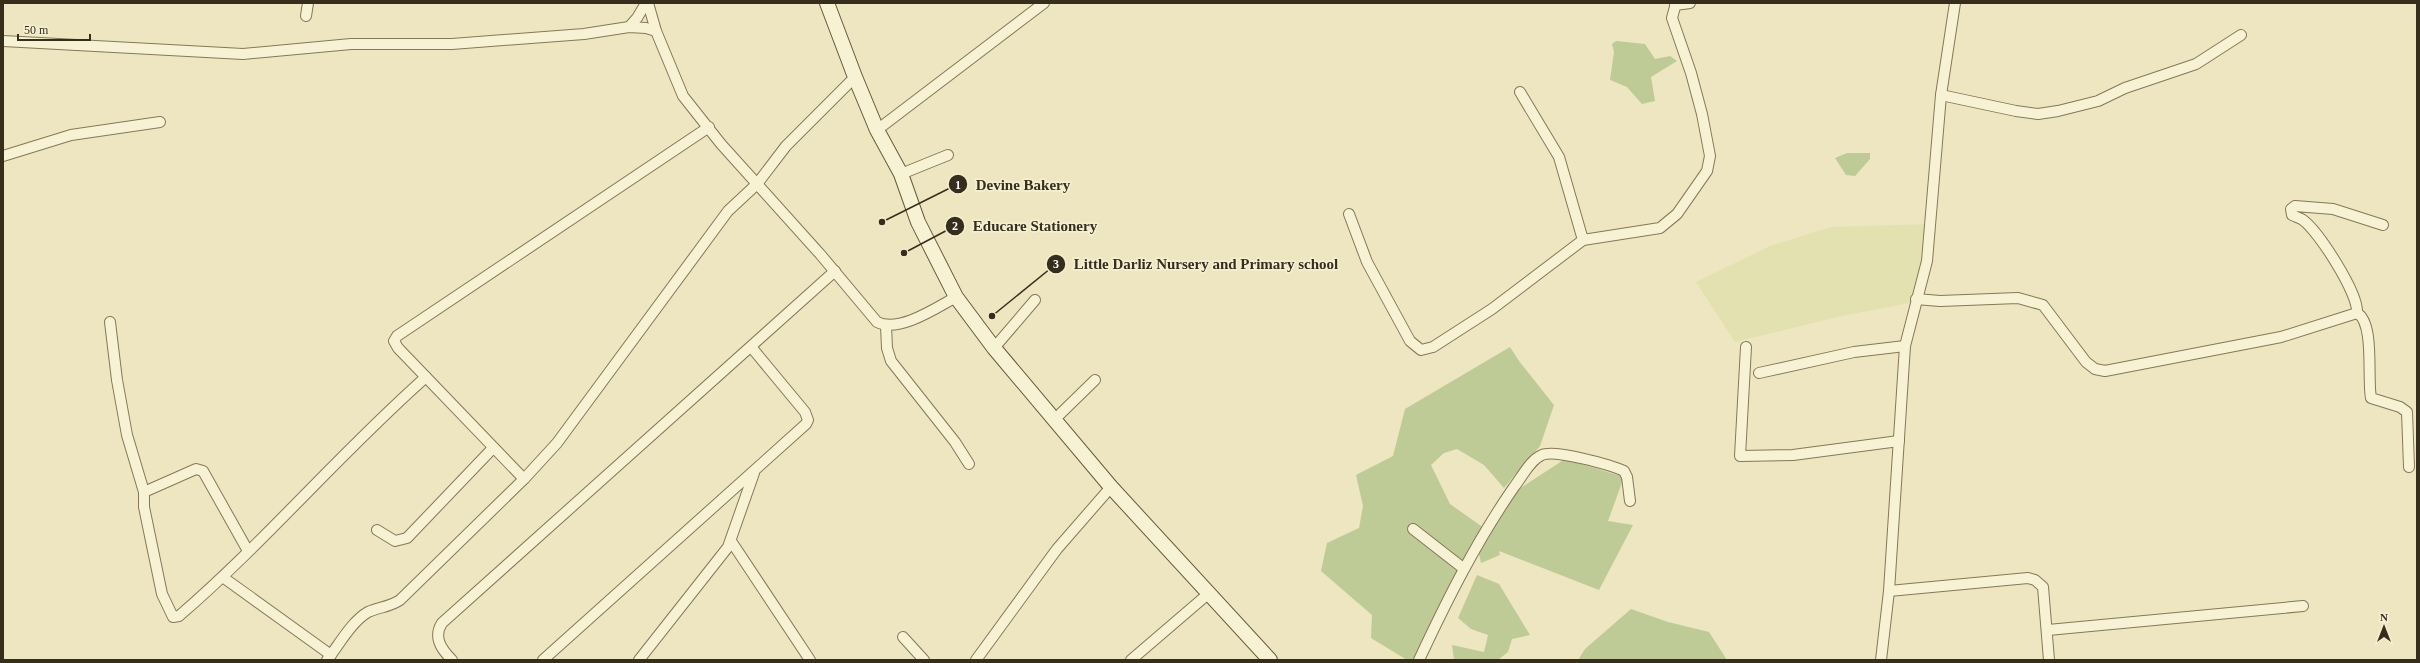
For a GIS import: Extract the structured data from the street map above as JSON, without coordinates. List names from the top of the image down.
{
  "places": ["Devine Bakery", "Educare Stationery", "Little Darliz Nursery and Primary school"],
  "scale_bar": "50 m",
  "north": "top"
}
